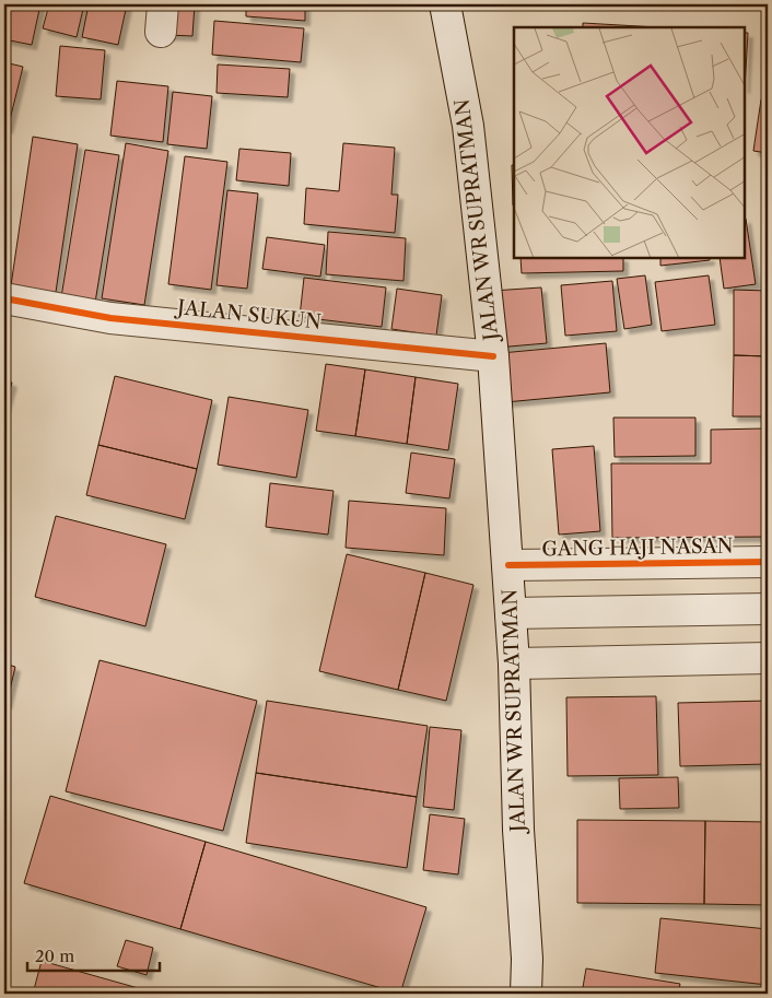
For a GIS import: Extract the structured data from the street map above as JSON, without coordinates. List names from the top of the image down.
{
  "streets": {
    "street": ["JALAN WR SUPRATMAN", "JALAN SUKUN", "GANG HAJI NASAN"]
  },
  "crossings": [
    ["JALAN WR SUPRATMAN", "JALAN SUKUN"],
    ["JALAN WR SUPRATMAN", "GANG HAJI NASAN"]
  ],
  "scale_bar": "20 m"
}
